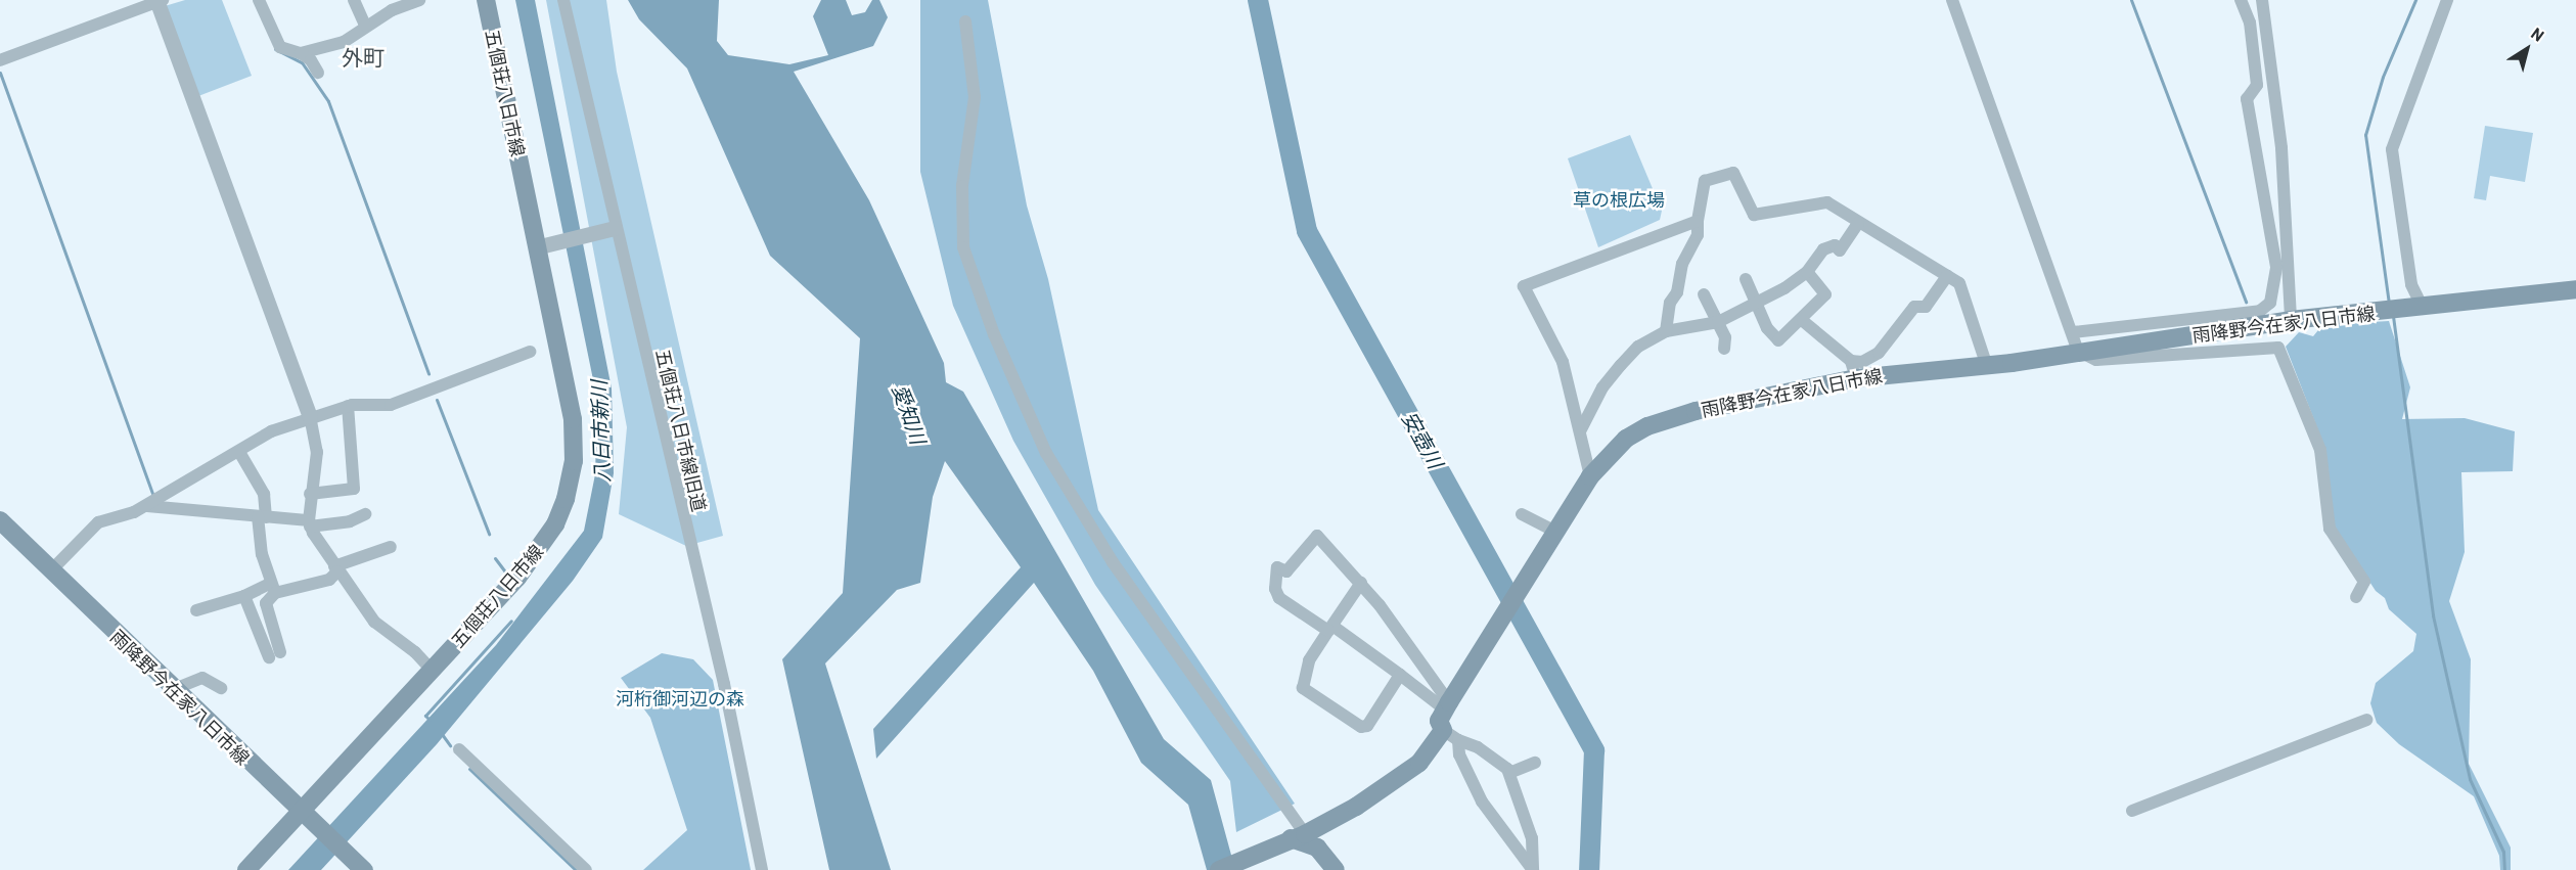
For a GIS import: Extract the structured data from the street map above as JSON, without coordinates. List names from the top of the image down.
{
  "streets": {
    "main road": ["五個荘八日市線", "雨降野今在家八日市線"],
    "street": ["五個荘八日市線旧道"]
  },
  "crossings": [
    ["五個荘八日市線", "雨降野今在家八日市線"]
  ],
  "districts": ["外町"],
  "water": ["愛知川", "八日市新川", "安壺川"],
  "parks": ["草の根広場", "河桁御河辺の森"],
  "north": "top right"
}
